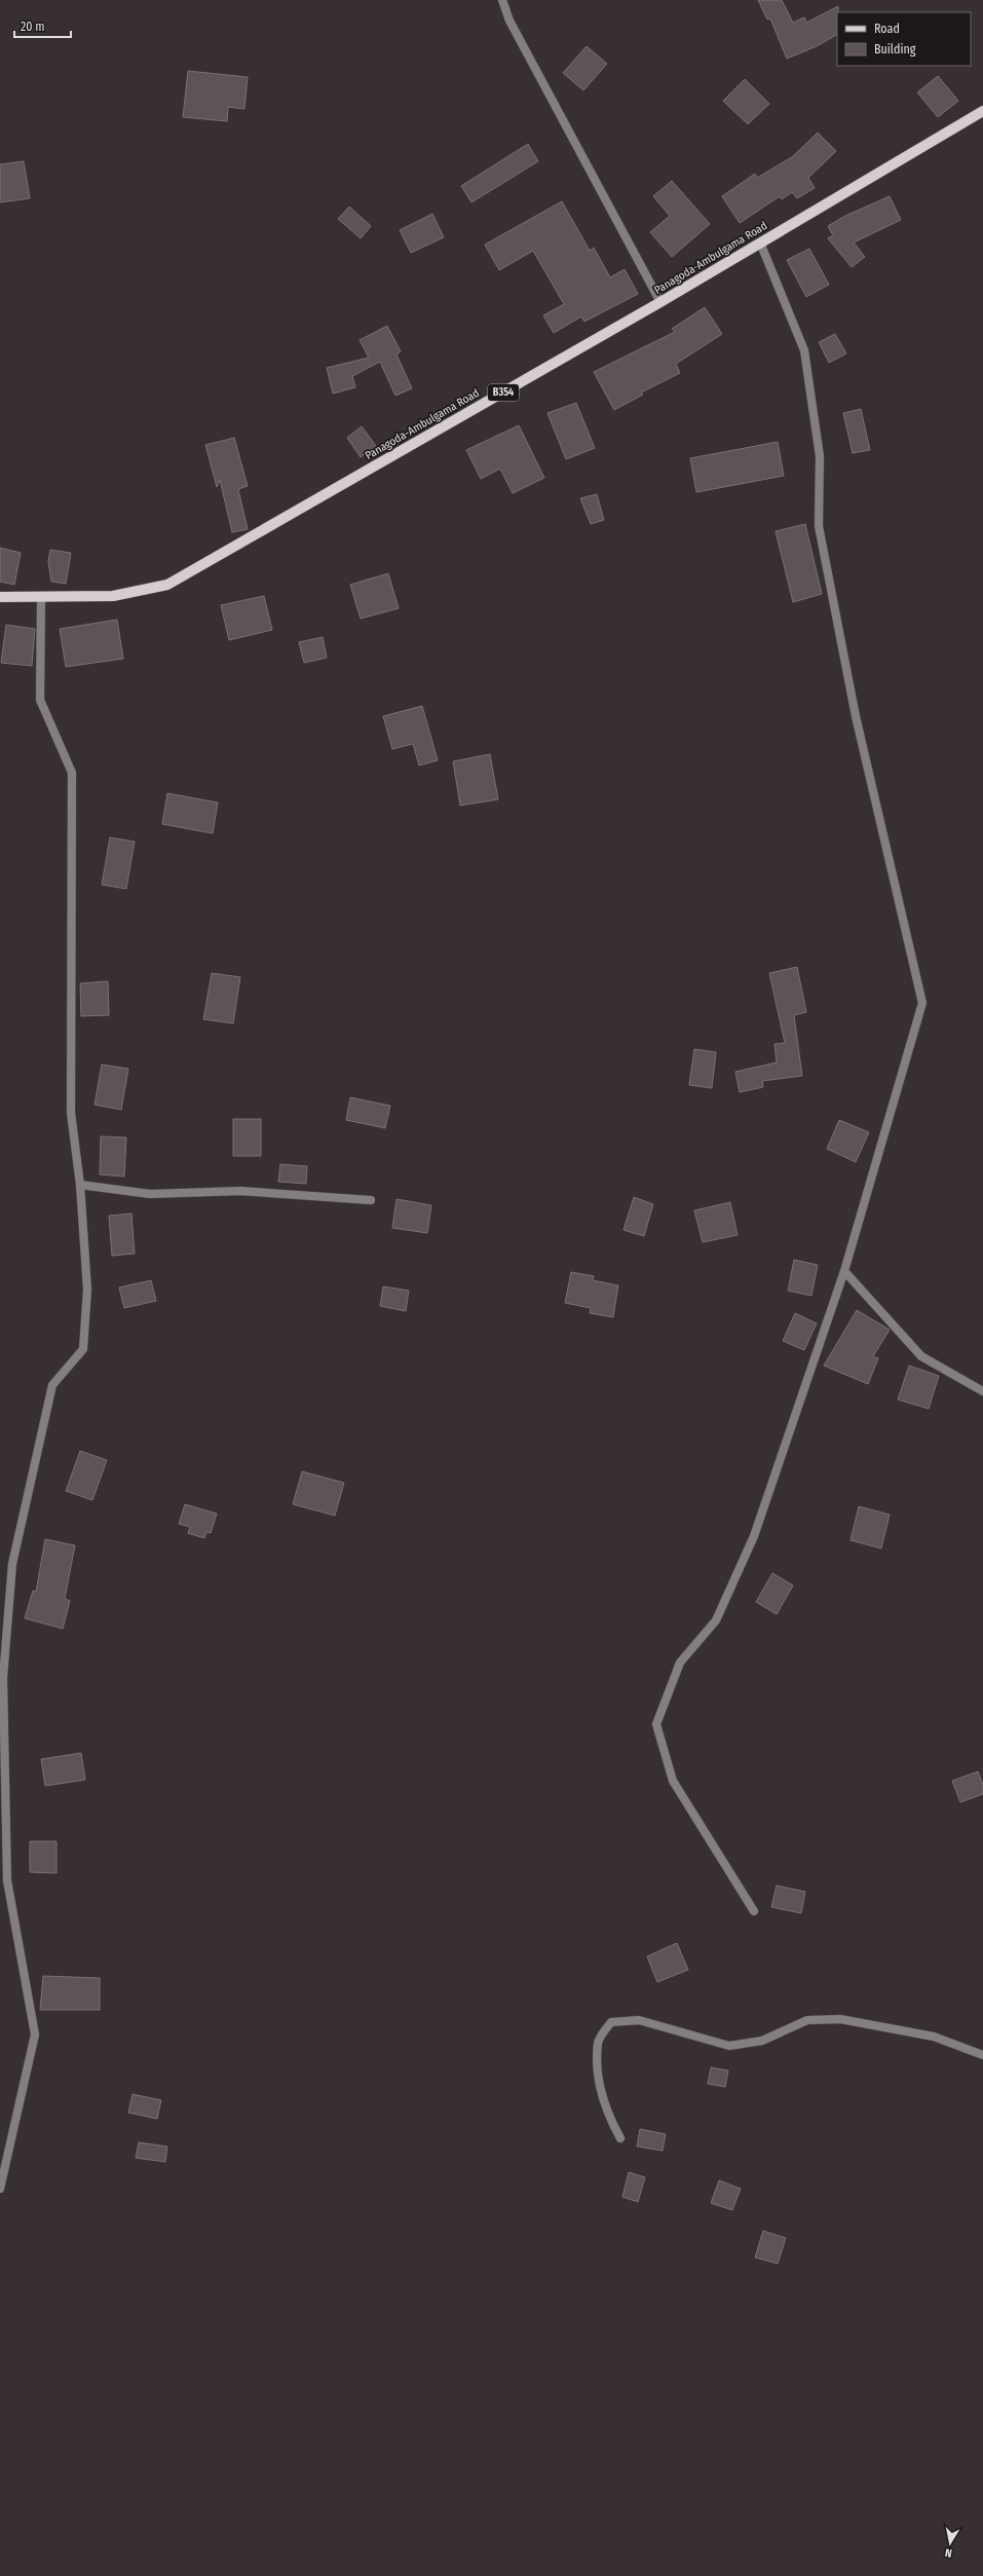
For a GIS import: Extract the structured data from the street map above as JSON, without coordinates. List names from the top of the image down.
{
  "streets": {
    "main road": ["Panagoda-Ambulgama Road", "B354"]
  },
  "legend": ["Road", "Building"],
  "scale_bar": "20 m",
  "north": "bottom"
}
